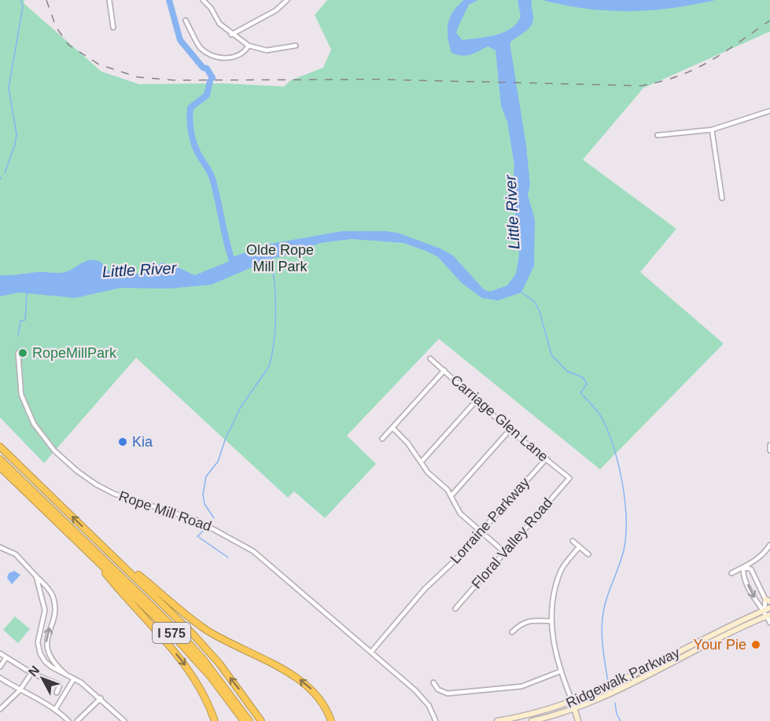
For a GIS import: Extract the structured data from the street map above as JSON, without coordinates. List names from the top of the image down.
{
  "streets": {
    "highway": ["I 575"],
    "main road": ["Ridgewalk Parkway"],
    "street": [
      "Carriage Glen Lane",
      "Rope Mill Road",
      "Lorraine Parkway",
      "Floral Valley Road"
    ]
  },
  "crossings": [
    ["Carriage Glen Lane", "Lorraine Parkway"],
    ["Carriage Glen Lane", "Floral Valley Road"],
    ["Rope Mill Road", "Lorraine Parkway"]
  ],
  "water": ["Little River"],
  "parks": ["Olde Rope Mill Park"],
  "places": ["RopeMillPark", "Kia", "Your Pie"],
  "north": "top left"
}
